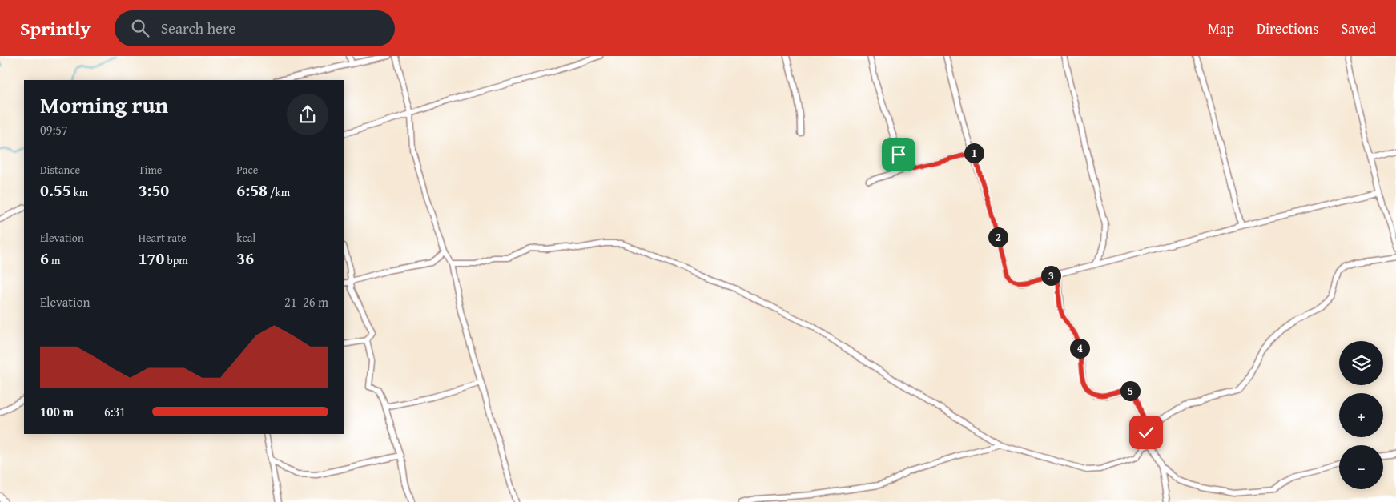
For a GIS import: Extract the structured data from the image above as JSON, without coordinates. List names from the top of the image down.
{
  "page": {
    "header": "Sprintly",
    "search": "Search here",
    "nav": ["Map", "Directions", "Saved"],
    "heading": ["Morning run", "09:57"],
    "pins": [
      "1",
      "2",
      "3",
      "4",
      "5"
    ],
    "stats": [
      ["Distance", "0.55 km"],
      ["Time", "3:50"],
      ["Pace", "6:58 /km"],
      ["Elevation", "6 m"],
      ["Heart rate", "170 bpm"],
      ["kcal", "36"]
    ],
    "chart": ["Elevation", "21–26 m"],
    "map_buttons": ["+", "−"],
    "list": [
      {
        "name": "100 m",
        "note": "6:31"
      }
    ]
  }
}
